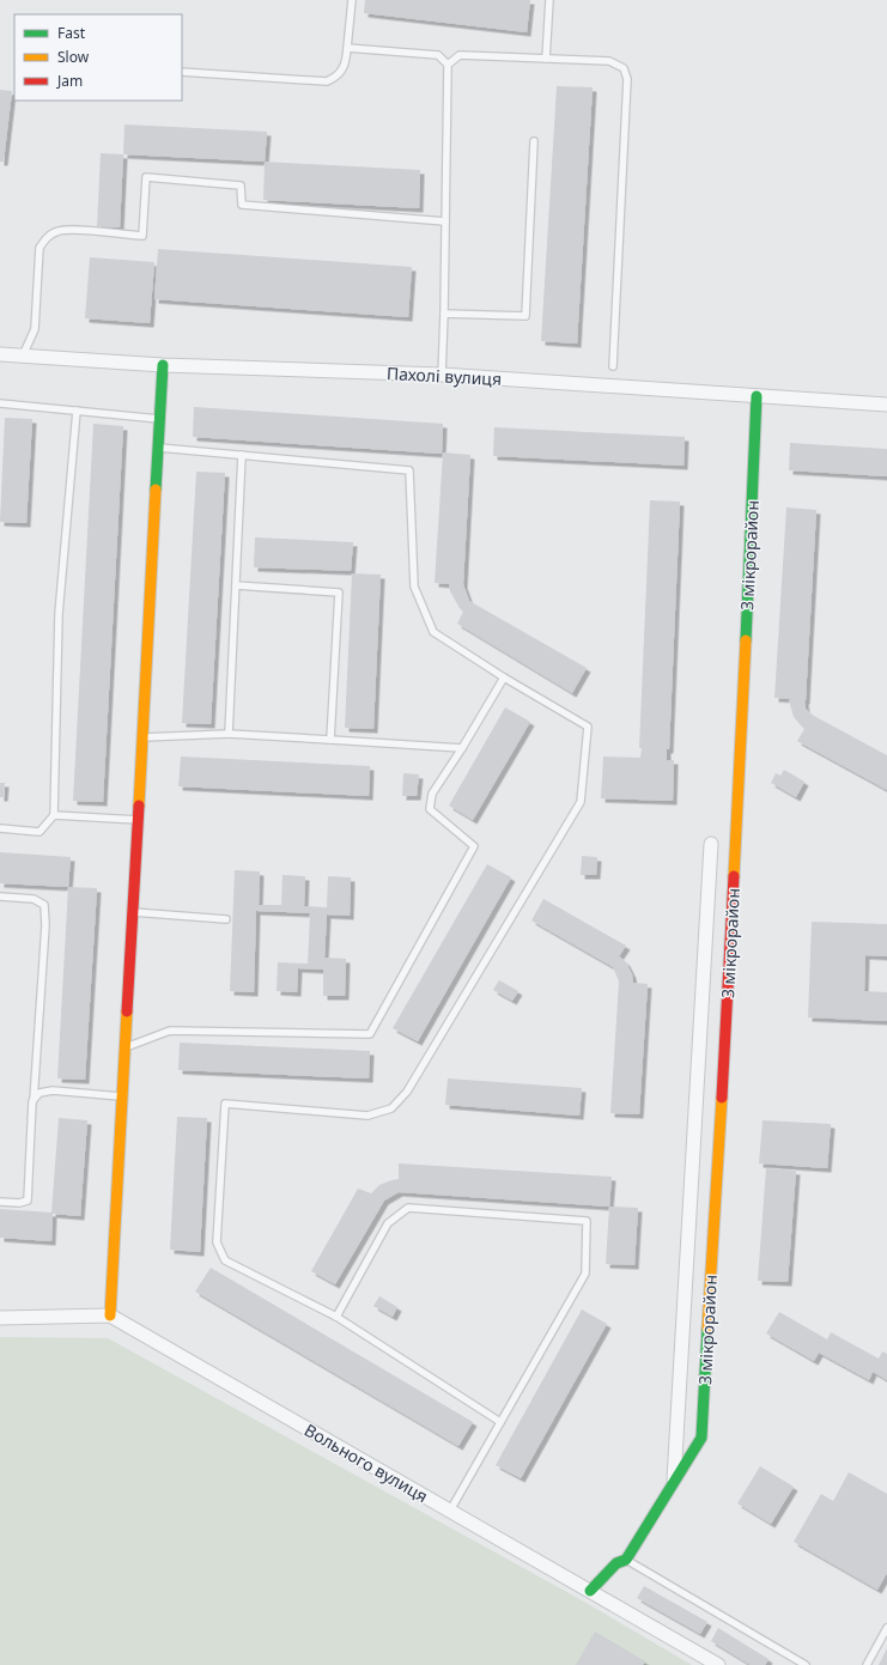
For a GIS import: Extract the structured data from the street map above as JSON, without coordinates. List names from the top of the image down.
{
  "streets": {
    "street": ["Пахолі вулиця", "3 мікрорайон", "Вольного вулиця"]
  },
  "crossings": [
    ["Пахолі вулиця", "3 мікрорайон"],
    ["3 мікрорайон", "Вольного вулиця"]
  ],
  "legend": ["Fast", "Slow", "Jam"]
}
